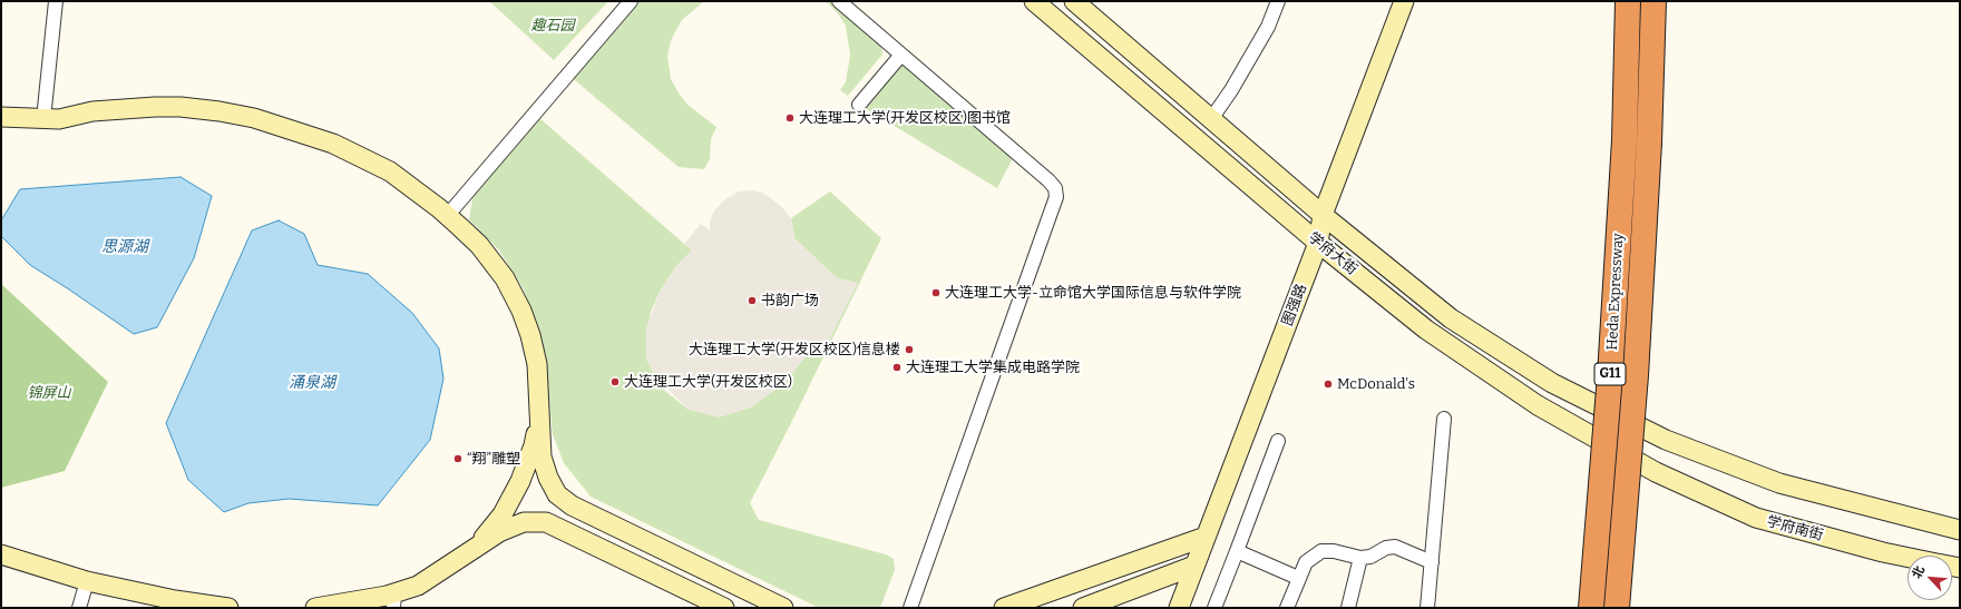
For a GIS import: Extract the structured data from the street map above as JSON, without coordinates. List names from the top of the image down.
{
  "streets": {
    "highway": ["Heda Expressway", "G11"],
    "street": ["学府大街", "图强路", "学府南街"]
  },
  "crossings": [
    ["学府大街", "图强路"],
    ["学府大街", "学府南街"]
  ],
  "water": ["思源湖", "涌泉湖"],
  "parks": ["趣石园", "锦屏山"],
  "places": [
    "大连理工大学(开发区校区)图书馆",
    "大连理工大学-立命馆大学国际信息与软件学院",
    "书韵广场",
    "大连理工大学(开发区校区)信息楼",
    "大连理工大学集成电路学院",
    "大连理工大学(开发区校区)",
    "McDonald's",
    "“翔”雕塑"
  ],
  "north": "top left"
}
